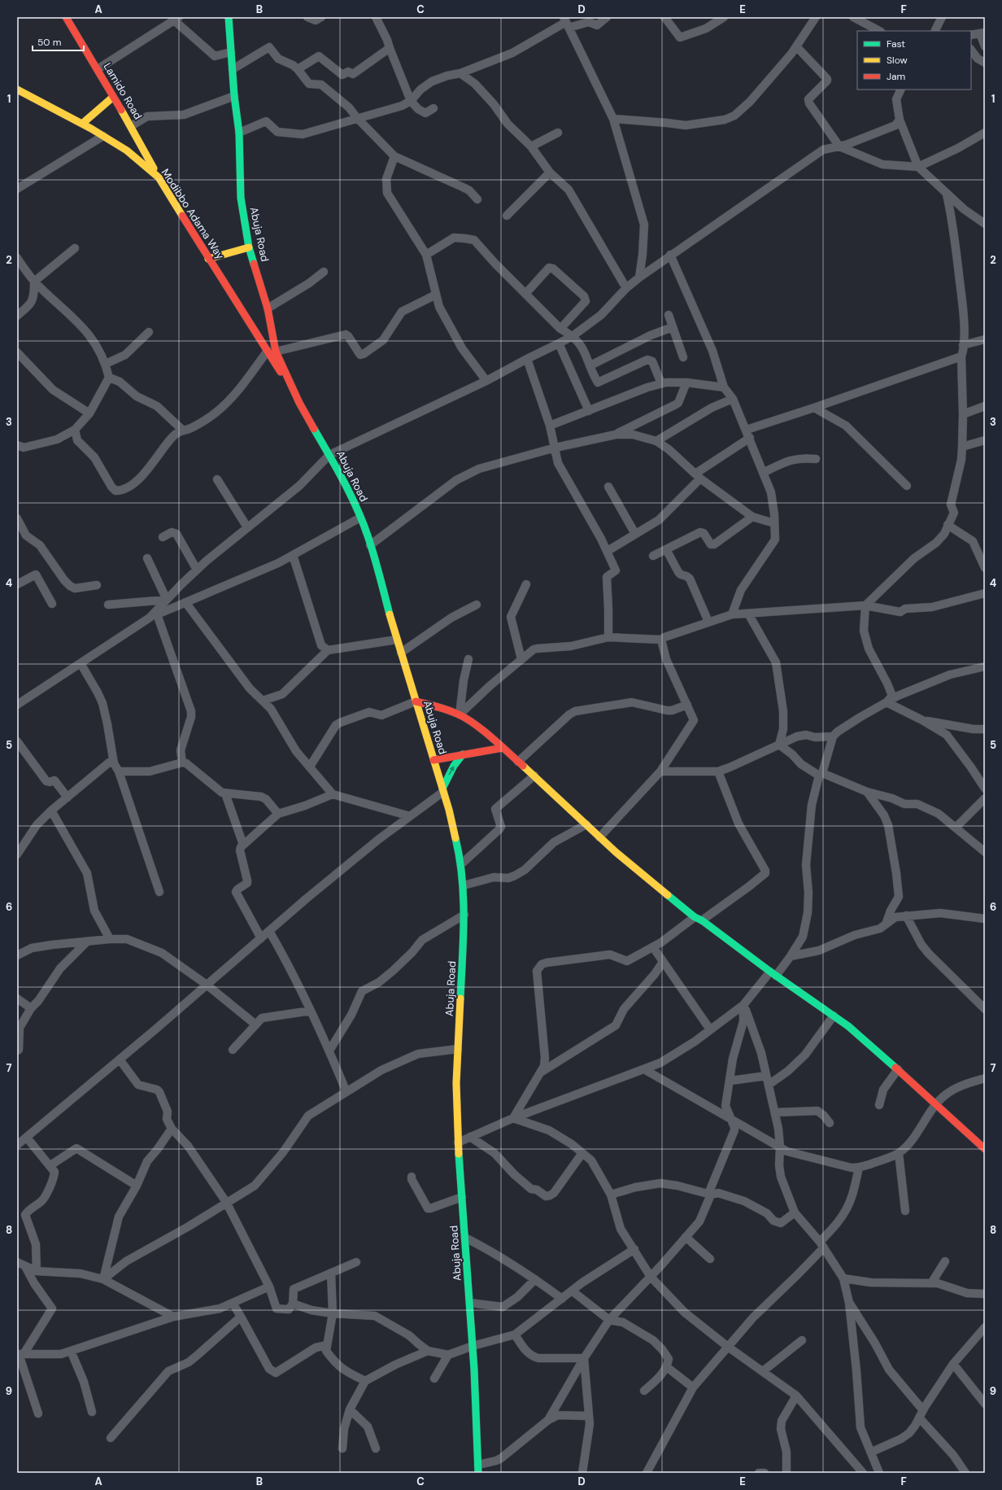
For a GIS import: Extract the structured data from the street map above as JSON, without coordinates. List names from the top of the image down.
{
  "streets": {
    "main road": ["Lamido Road", "Modibbo Adama Way", "Abuja Road"]
  },
  "crossings": [
    ["Lamido Road", "Modibbo Adama Way"],
    ["Modibbo Adama Way", "Abuja Road"]
  ],
  "legend": ["Fast", "Slow", "Jam"],
  "scale_bar": "50 m",
  "grid": {
    "columns": [
      "A",
      "B",
      "C",
      "D",
      "E",
      "F"
    ],
    "rows": [
      "1",
      "2",
      "3",
      "4",
      "5",
      "6",
      "7",
      "8",
      "9"
    ]
  }
}
